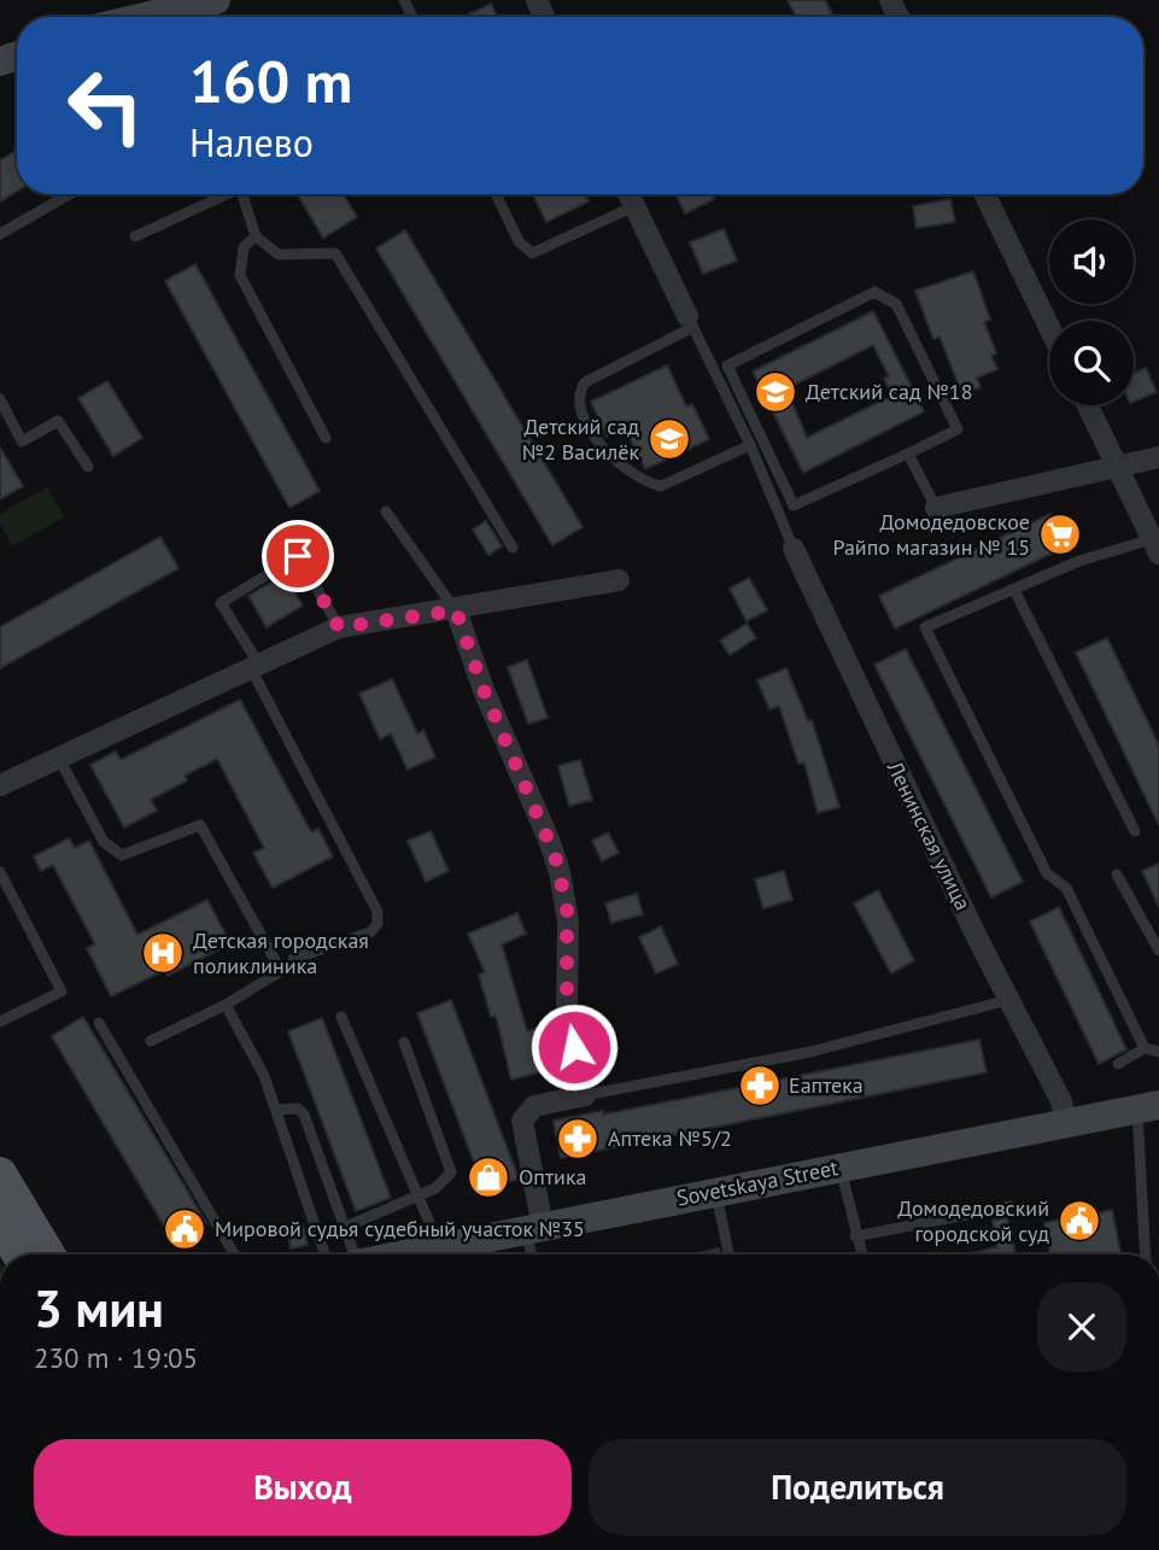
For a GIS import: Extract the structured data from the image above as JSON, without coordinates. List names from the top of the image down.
{
  "streets": {
    "main road": ["Sovetskaya Street"],
    "street": ["Ленинская улица"]
  },
  "crossings": [
    ["Ленинская улица", "Sovetskaya Street"]
  ],
  "places": {
    "school or university": ["Детский сад №18", "Детский сад №2 Василёк"],
    "supermarket": ["Домодедовское Райпо магазин № 15"],
    "hospital": ["Детская городская поликлиника"],
    "pharmacy": ["Еаптека", "Аптека №5/2"],
    "shop": ["Оптика"],
    "public building": ["Домодедовский городской суд", "Мировой судья судебный участок №35"]
  },
  "page": {
    "turn": ["160 m", "Налево"],
    "heading": ["3 мин", "230 m · 19:05"],
    "buttons": ["Выход", "Поделиться"]
  }
}
